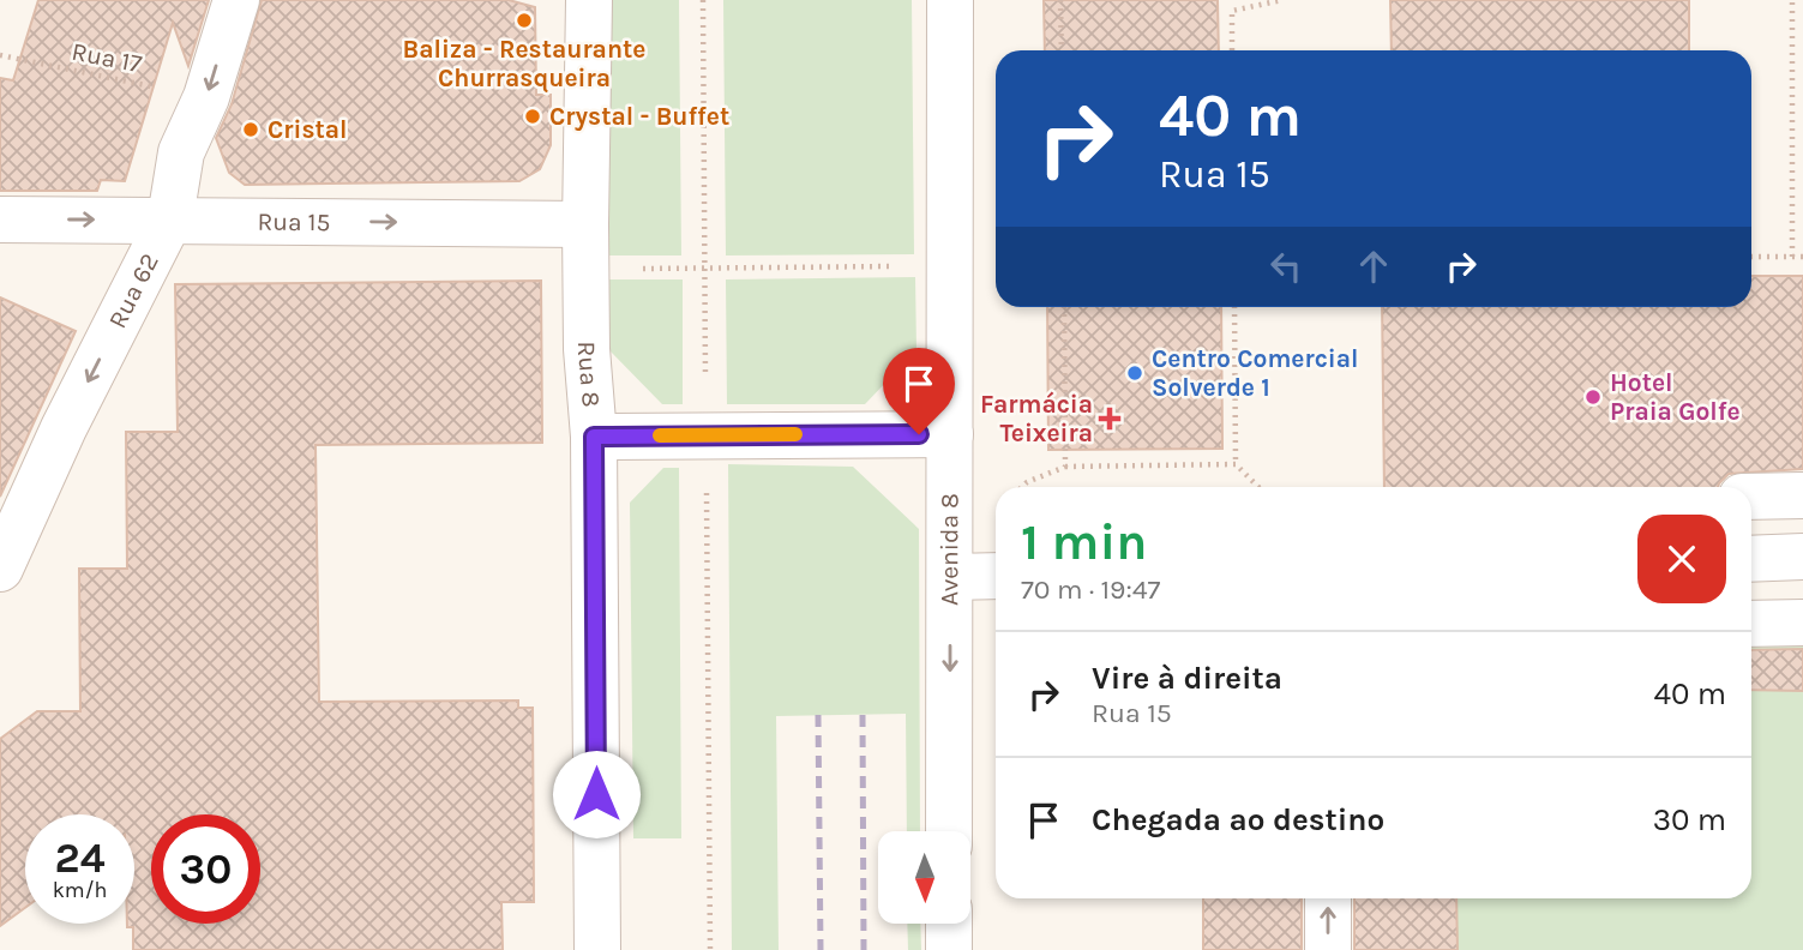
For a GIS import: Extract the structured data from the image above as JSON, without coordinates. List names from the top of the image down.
{
  "streets": {
    "street": [
      "Rua 15",
      "Rua 62",
      "Rua 8",
      "Avenida 8"
    ],
    "path": ["Rua 17"]
  },
  "crossings": [
    ["Rua 17", "Rua 62"],
    ["Rua 15", "Rua 62"],
    ["Rua 15", "Rua 8"]
  ],
  "one_way": ["Rua 15", "Rua 62"],
  "places": {
    "other": [
      "Baliza - Restaurante Churrasqueira",
      "Crystal - Buffet",
      "Cristal",
      "Centro Comercial Solverde 1",
      "Hotel Praia Golfe"
    ],
    "health": ["Farmácia Teixeira"]
  },
  "north": "bottom",
  "page": {
    "turn": ["40 m", "Rua 15"],
    "heading": ["1 min", "70 m · 19:47"],
    "list": [
      {
        "name": "Vire à direita",
        "note": "Rua 15",
        "value": "40 m"
      },
      {
        "name": "Chegada ao destino",
        "value": "30 m"
      }
    ],
    "speed": "24 km/h",
    "limit": "30"
  }
}
